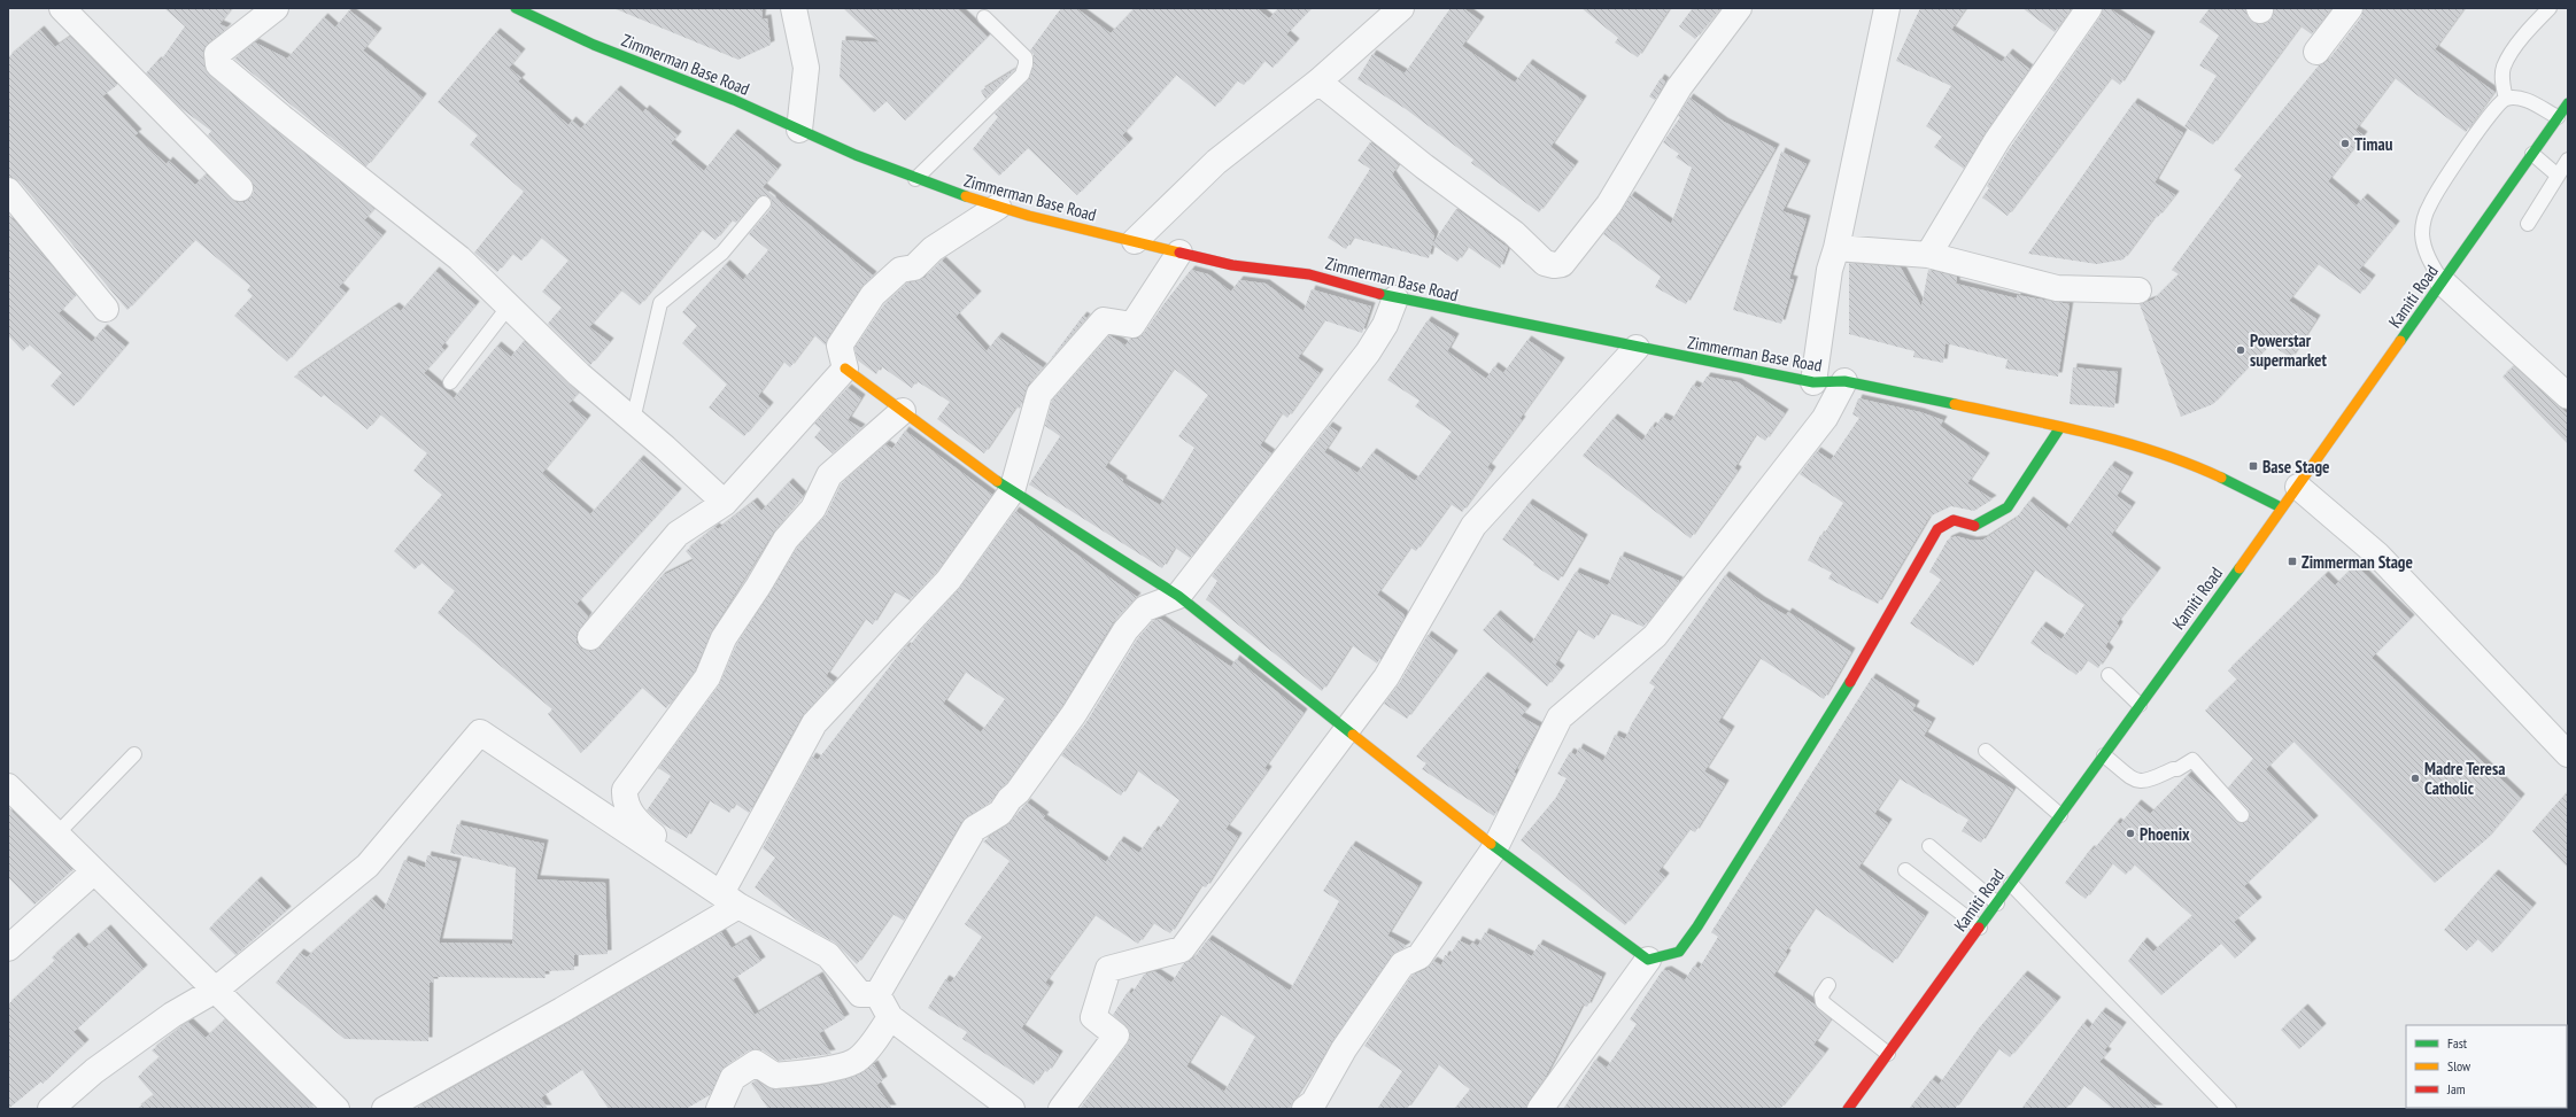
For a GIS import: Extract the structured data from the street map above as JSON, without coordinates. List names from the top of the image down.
{
  "streets": {
    "street": ["Zimmerman Base Road", "Kamiti Road"]
  },
  "crossings": [
    ["Zimmerman Base Road", "Kamiti Road"]
  ],
  "places": {
    "other": [
      "Timau",
      "Powerstar supermarket",
      "Madre Teresa Catholic",
      "Phoenix"
    ],
    "transit": ["Base Stage", "Zimmerman Stage"]
  },
  "legend": ["Fast", "Slow", "Jam"]
}
